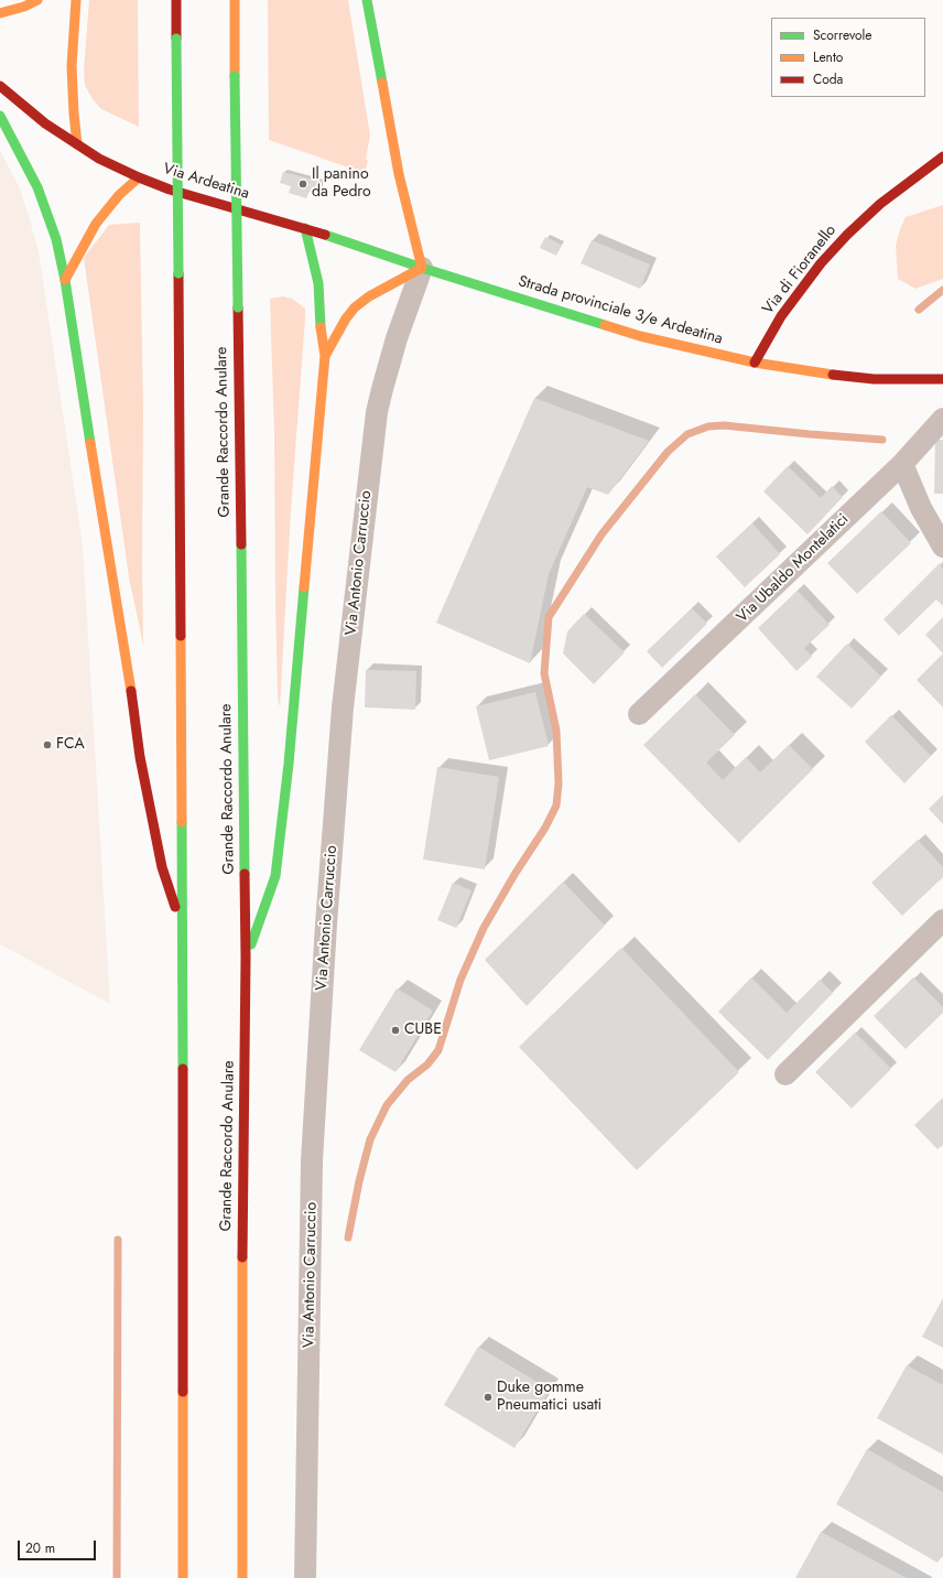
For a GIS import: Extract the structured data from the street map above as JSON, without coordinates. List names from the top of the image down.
{
  "streets": {
    "main road": [
      "Via Ardeatina",
      "Via di Fioranello",
      "Strada provinciale 3/e Ardeatina",
      "Grande Raccordo Anulare"
    ],
    "street": ["Via Antonio Carruccio", "Via Ubaldo Montelatici"]
  },
  "crossings": [
    ["Via Ardeatina", "Strada provinciale 3/e Ardeatina"],
    ["Via Ardeatina", "Via Antonio Carruccio"],
    ["Via di Fioranello", "Strada provinciale 3/e Ardeatina"],
    ["Strada provinciale 3/e Ardeatina", "Via Antonio Carruccio"]
  ],
  "places": [
    "Il panino da Pedro",
    "FCA",
    "CUBE",
    "Duke gomme Pneumatici usati"
  ],
  "legend": ["Scorrevole", "Lento", "Coda"],
  "scale_bar": "20 m"
}
